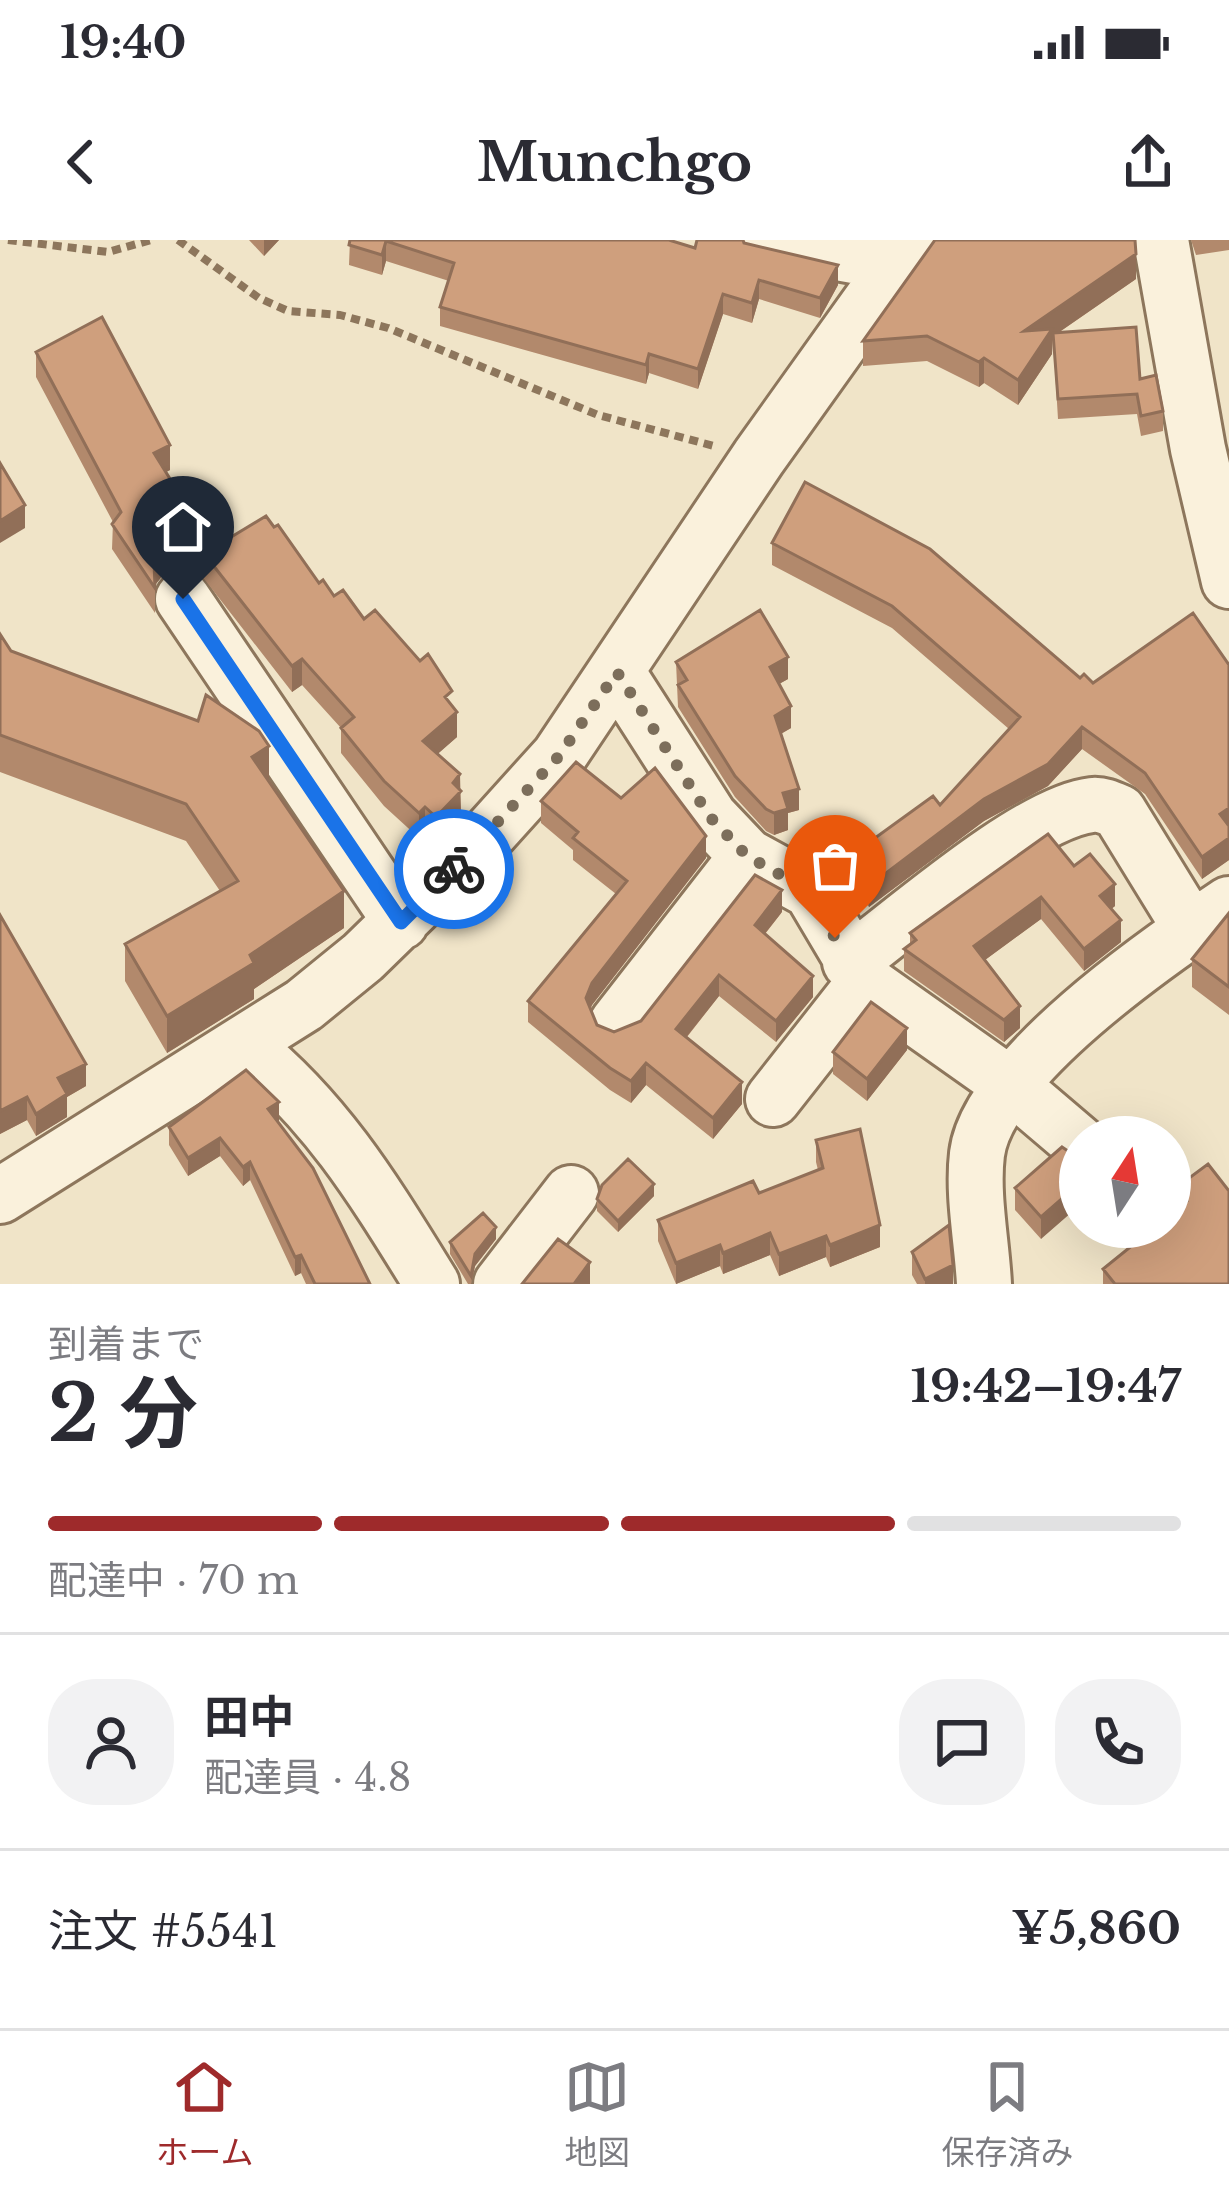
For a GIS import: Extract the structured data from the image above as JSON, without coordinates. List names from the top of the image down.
{
  "north": "top",
  "page": {
    "status": "19:40",
    "header": "Munchgo",
    "heading": ["2 分", "到着まで", "19:42–19:47"],
    "panel": [
      "田中",
      "配達員 · 4.8",
      "注文 #5541",
      "¥5,860"
    ],
    "bar": "配達中 · 70 m",
    "tabs": ["ホーム", "地図", "保存済み"]
  }
}
